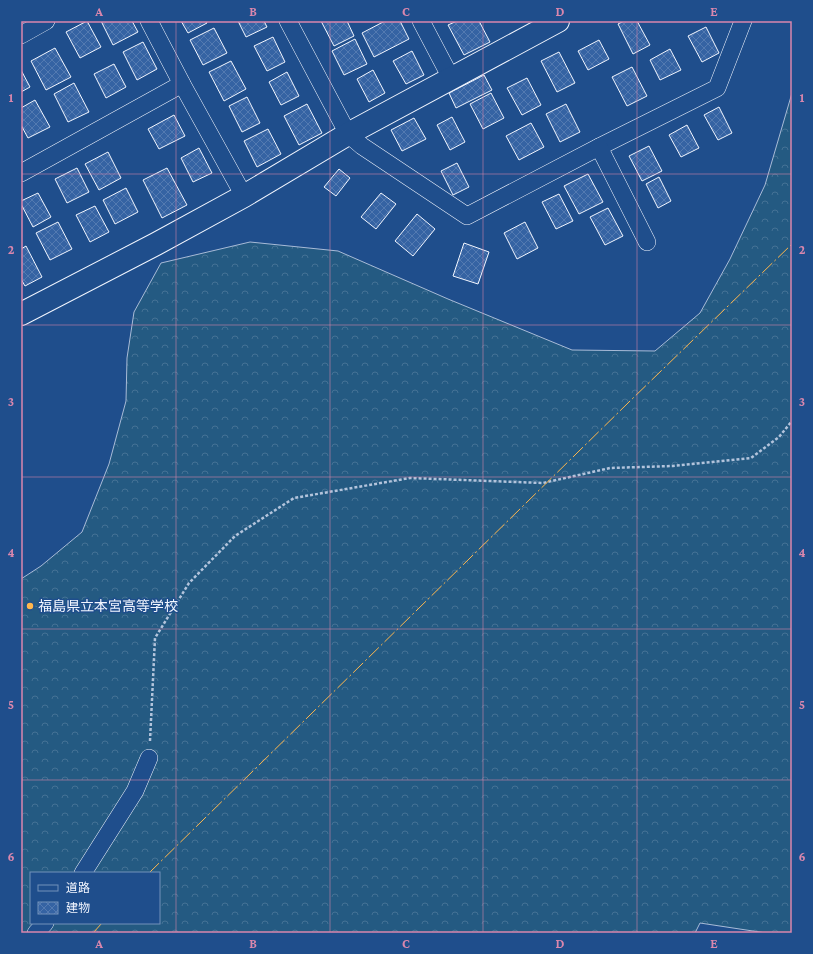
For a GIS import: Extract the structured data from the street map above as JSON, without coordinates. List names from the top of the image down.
{
  "places": ["福島県立本宮高等学校"],
  "legend": ["道路", "建物"],
  "grid": {
    "columns": [
      "A",
      "B",
      "C",
      "D",
      "E"
    ],
    "rows": [
      "1",
      "2",
      "3",
      "4",
      "5",
      "6"
    ]
  }
}
